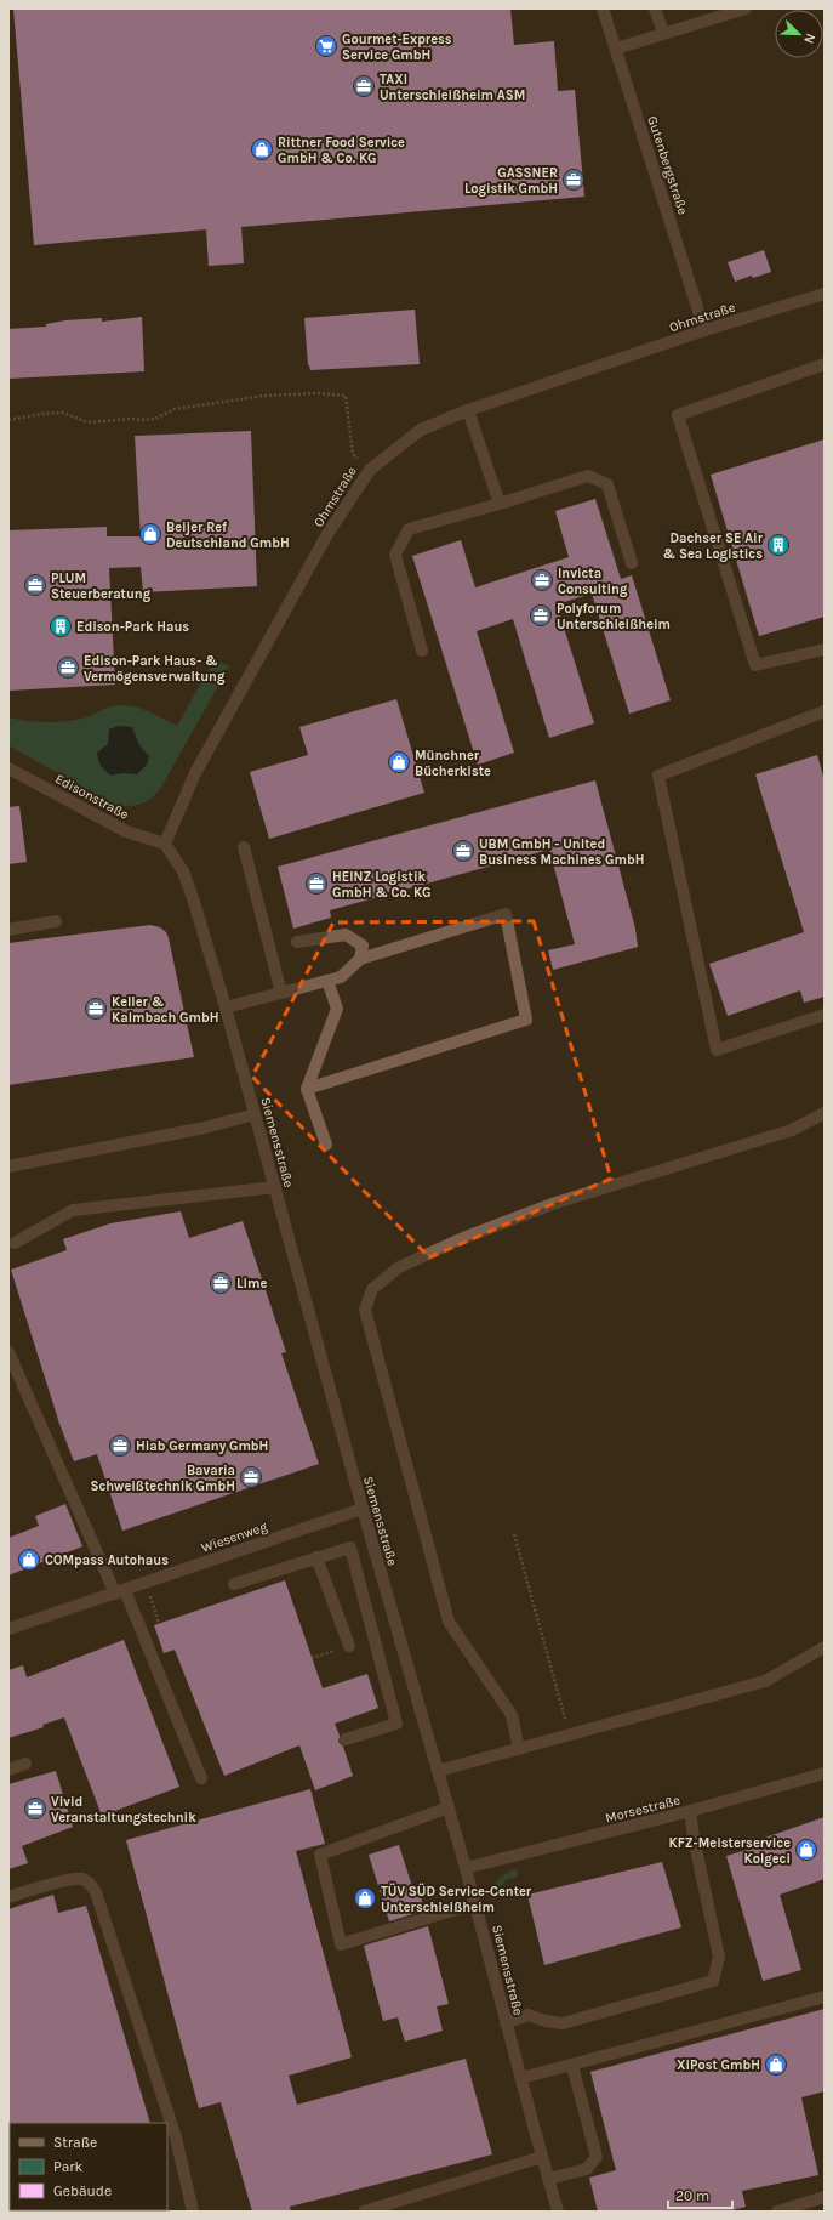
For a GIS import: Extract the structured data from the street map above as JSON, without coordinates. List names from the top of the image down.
{
  "streets": {
    "street": [
      "Gutenbergstraße",
      "Ohmstraße",
      "Edisonstraße",
      "Siemensstraße",
      "Wiesenweg",
      "Morsestraße"
    ]
  },
  "crossings": [
    ["Gutenbergstraße", "Ohmstraße"],
    ["Ohmstraße", "Edisonstraße"],
    ["Ohmstraße", "Siemensstraße"],
    ["Edisonstraße", "Siemensstraße"],
    ["Siemensstraße", "Wiesenweg"],
    ["Siemensstraße", "Morsestraße"]
  ],
  "places": {
    "supermarket": ["Gourmet-Express Service GmbH"],
    "office": [
      "TAXI Unterschleißheim ASM",
      "GASSNER Logistik GmbH",
      "Invicta Consulting",
      "PLUM Steuerberatung",
      "Polyforum Unterschleißheim",
      "Edison-Park Haus- & Vermögensverwaltung",
      "UBM GmbH - United Business Machines GmbH",
      "HEINZ Logistik GmbH & Co. KG",
      "Keller & Kalmbach GmbH",
      "Lime",
      "Hiab Germany GmbH",
      "Bavaria Schweißtechnik GmbH",
      "Vivid Veranstaltungstechnik"
    ],
    "shop": [
      "Rittner Food Service GmbH & Co. KG",
      "Beijer Ref Deutschland GmbH",
      "Münchner Bücherkiste",
      "COMpass Autohaus",
      "KFZ-Meisterservice Kolgeci",
      "TÜV SÜD Service-Center Unterschleißheim",
      "XiPost GmbH"
    ],
    "building": ["Dachser SE Air & Sea Logistics", "Edison-Park Haus"]
  },
  "legend": ["Straße", "Park", "Gebäude"],
  "scale_bar": "20 m",
  "north": "bottom right"
}
